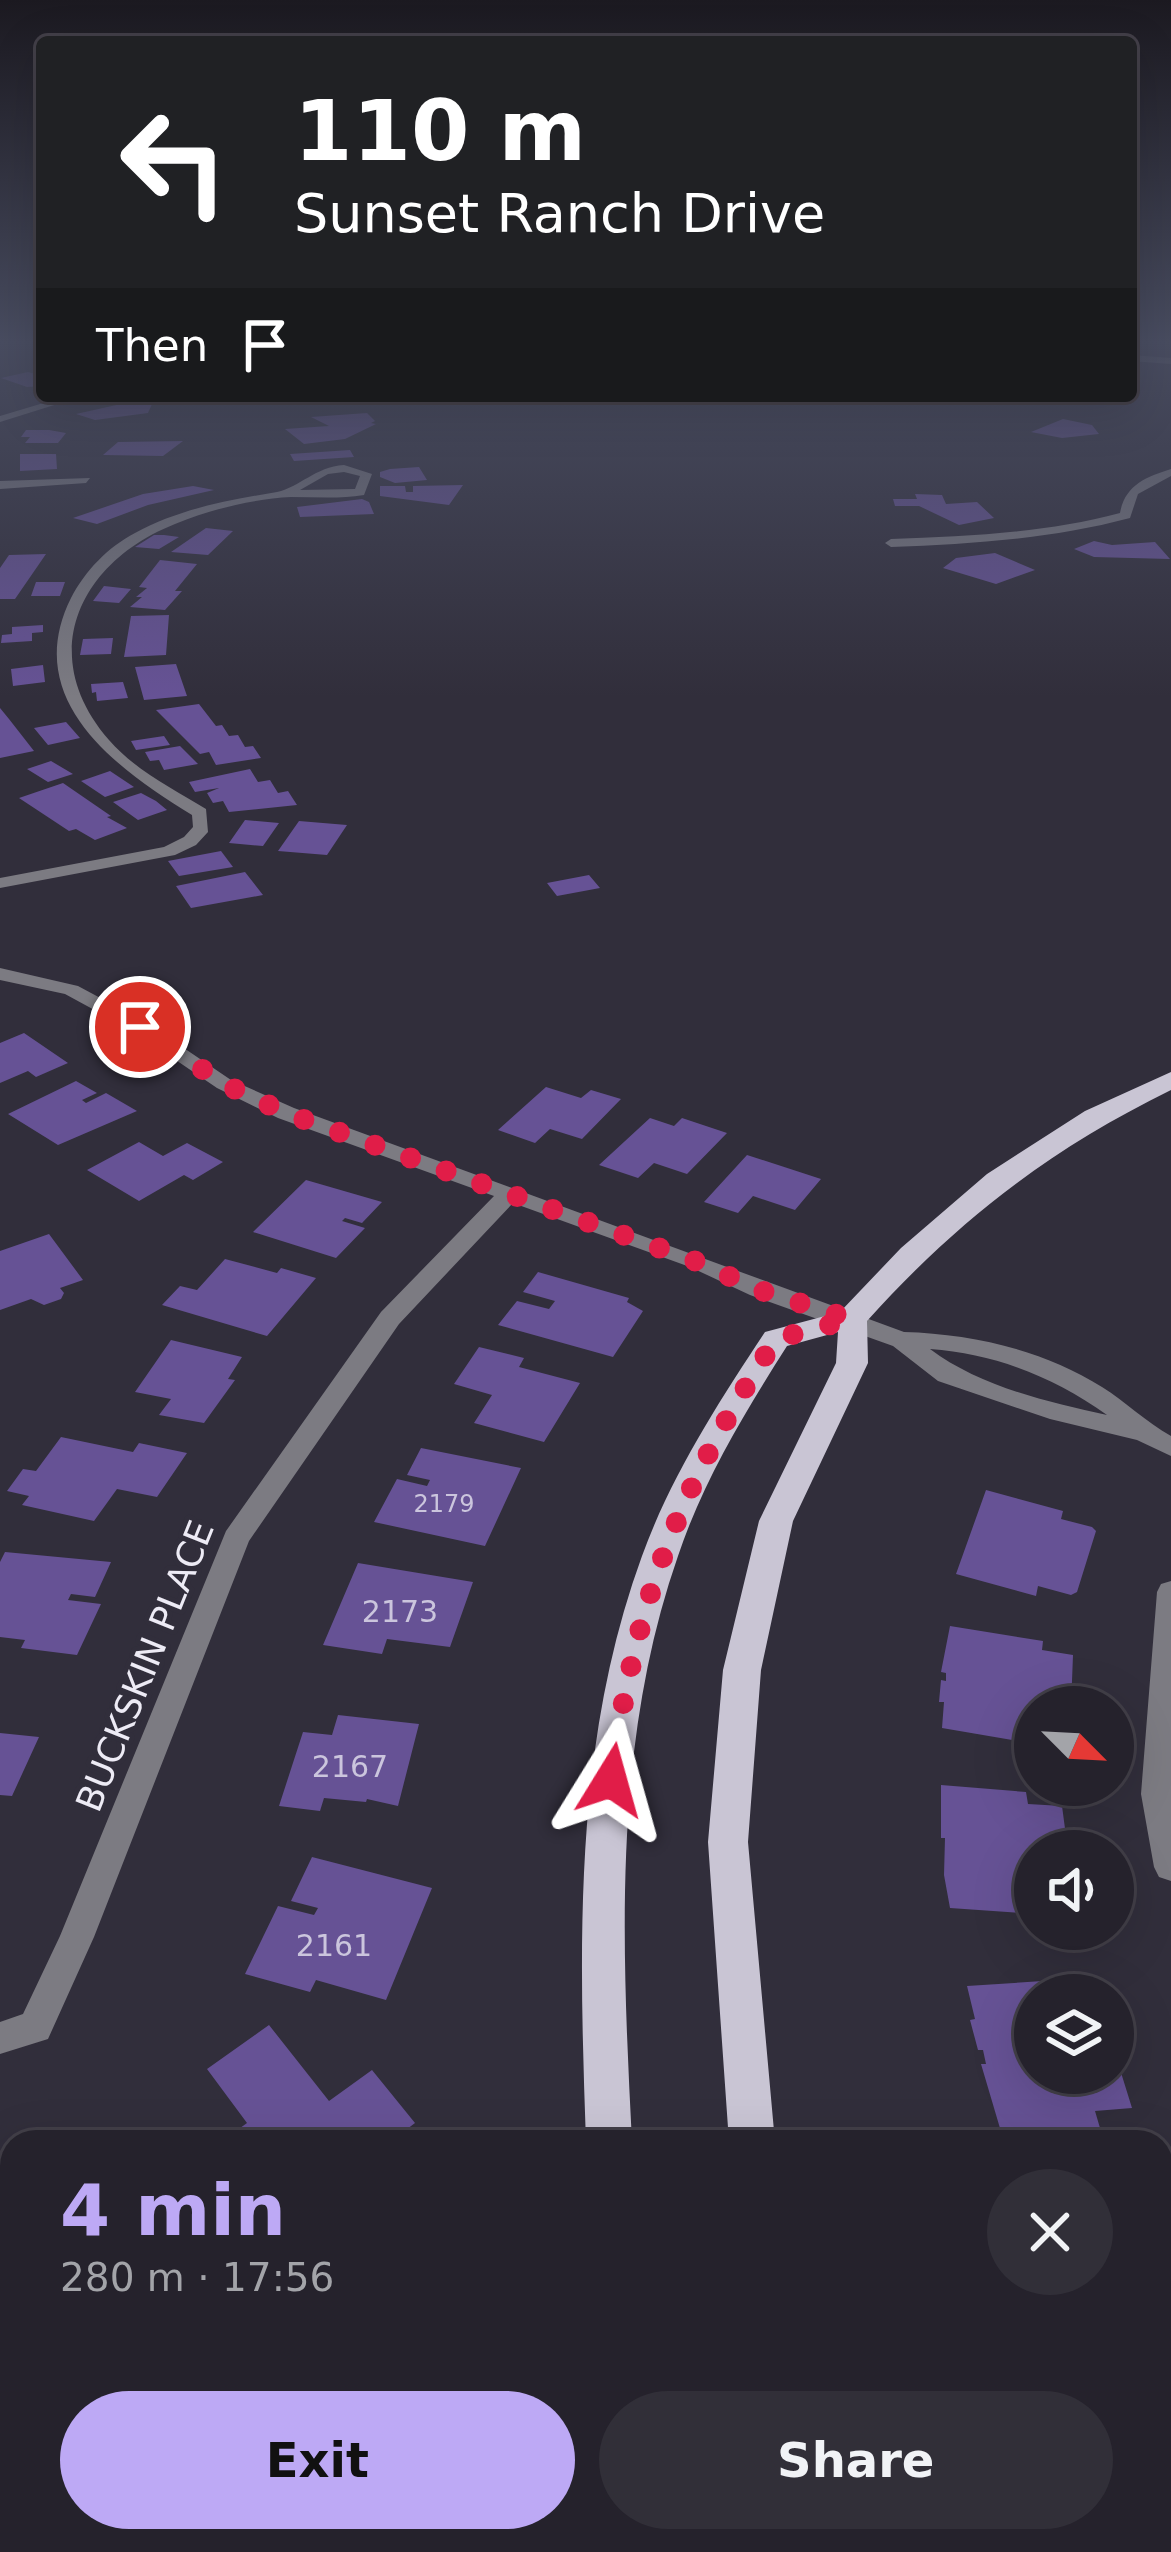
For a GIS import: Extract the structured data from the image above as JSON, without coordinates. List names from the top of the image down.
{
  "streets": {
    "street": ["BUCKSKIN PLACE"]
  },
  "house_numbers": [
    "2179",
    "2173",
    "2167",
    "2161"
  ],
  "north": "bottom right",
  "page": {
    "turn": ["110 m", "Sunset Ranch Drive"],
    "then": "Then",
    "heading": ["4 min", "280 m · 17:56"],
    "buttons": ["Exit", "Share"]
  }
}
